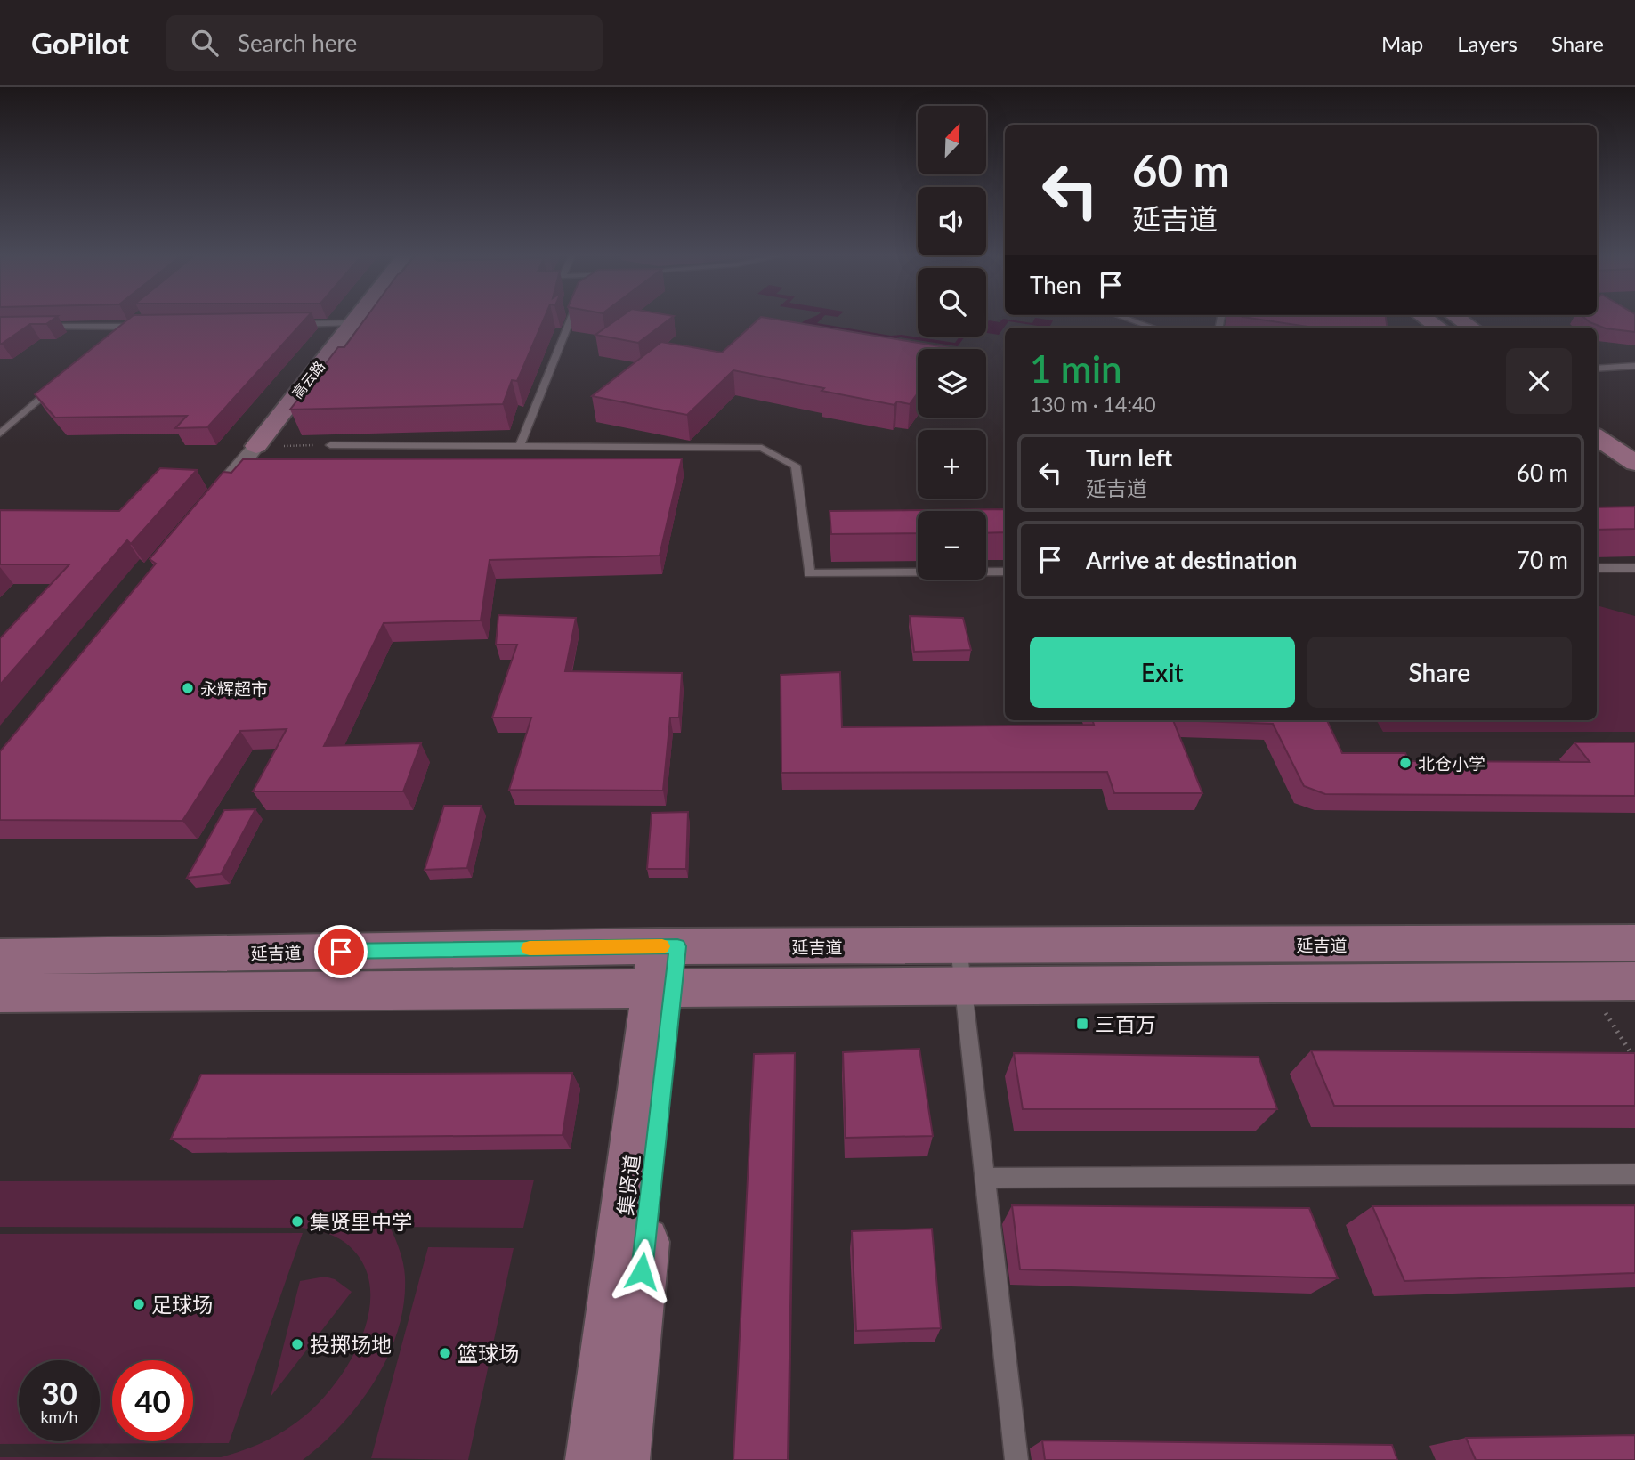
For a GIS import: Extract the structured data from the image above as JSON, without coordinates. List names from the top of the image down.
{
  "streets": {
    "main road": ["高云路", "延吉道", "集贤道"]
  },
  "crossings": [
    ["延吉道", "集贤道"]
  ],
  "places": {
    "other": [
      "永辉超市",
      "北仓小学",
      "集贤里中学",
      "足球场",
      "投掷场地",
      "篮球场"
    ],
    "transit": ["三百万"]
  },
  "north": "top right",
  "page": {
    "header": "GoPilot",
    "search": "Search here",
    "nav": ["Map", "Layers", "Share"],
    "map_buttons": ["+", "−"],
    "turn": ["60 m", "延吉道"],
    "then": "Then",
    "heading": ["1 min", "130 m · 14:40"],
    "list": [
      {
        "name": "Turn left",
        "note": "延吉道",
        "value": "60 m"
      },
      {
        "name": "Arrive at destination",
        "value": "70 m"
      }
    ],
    "buttons": ["Exit", "Share"],
    "speed": "30 km/h",
    "limit": "40"
  }
}
